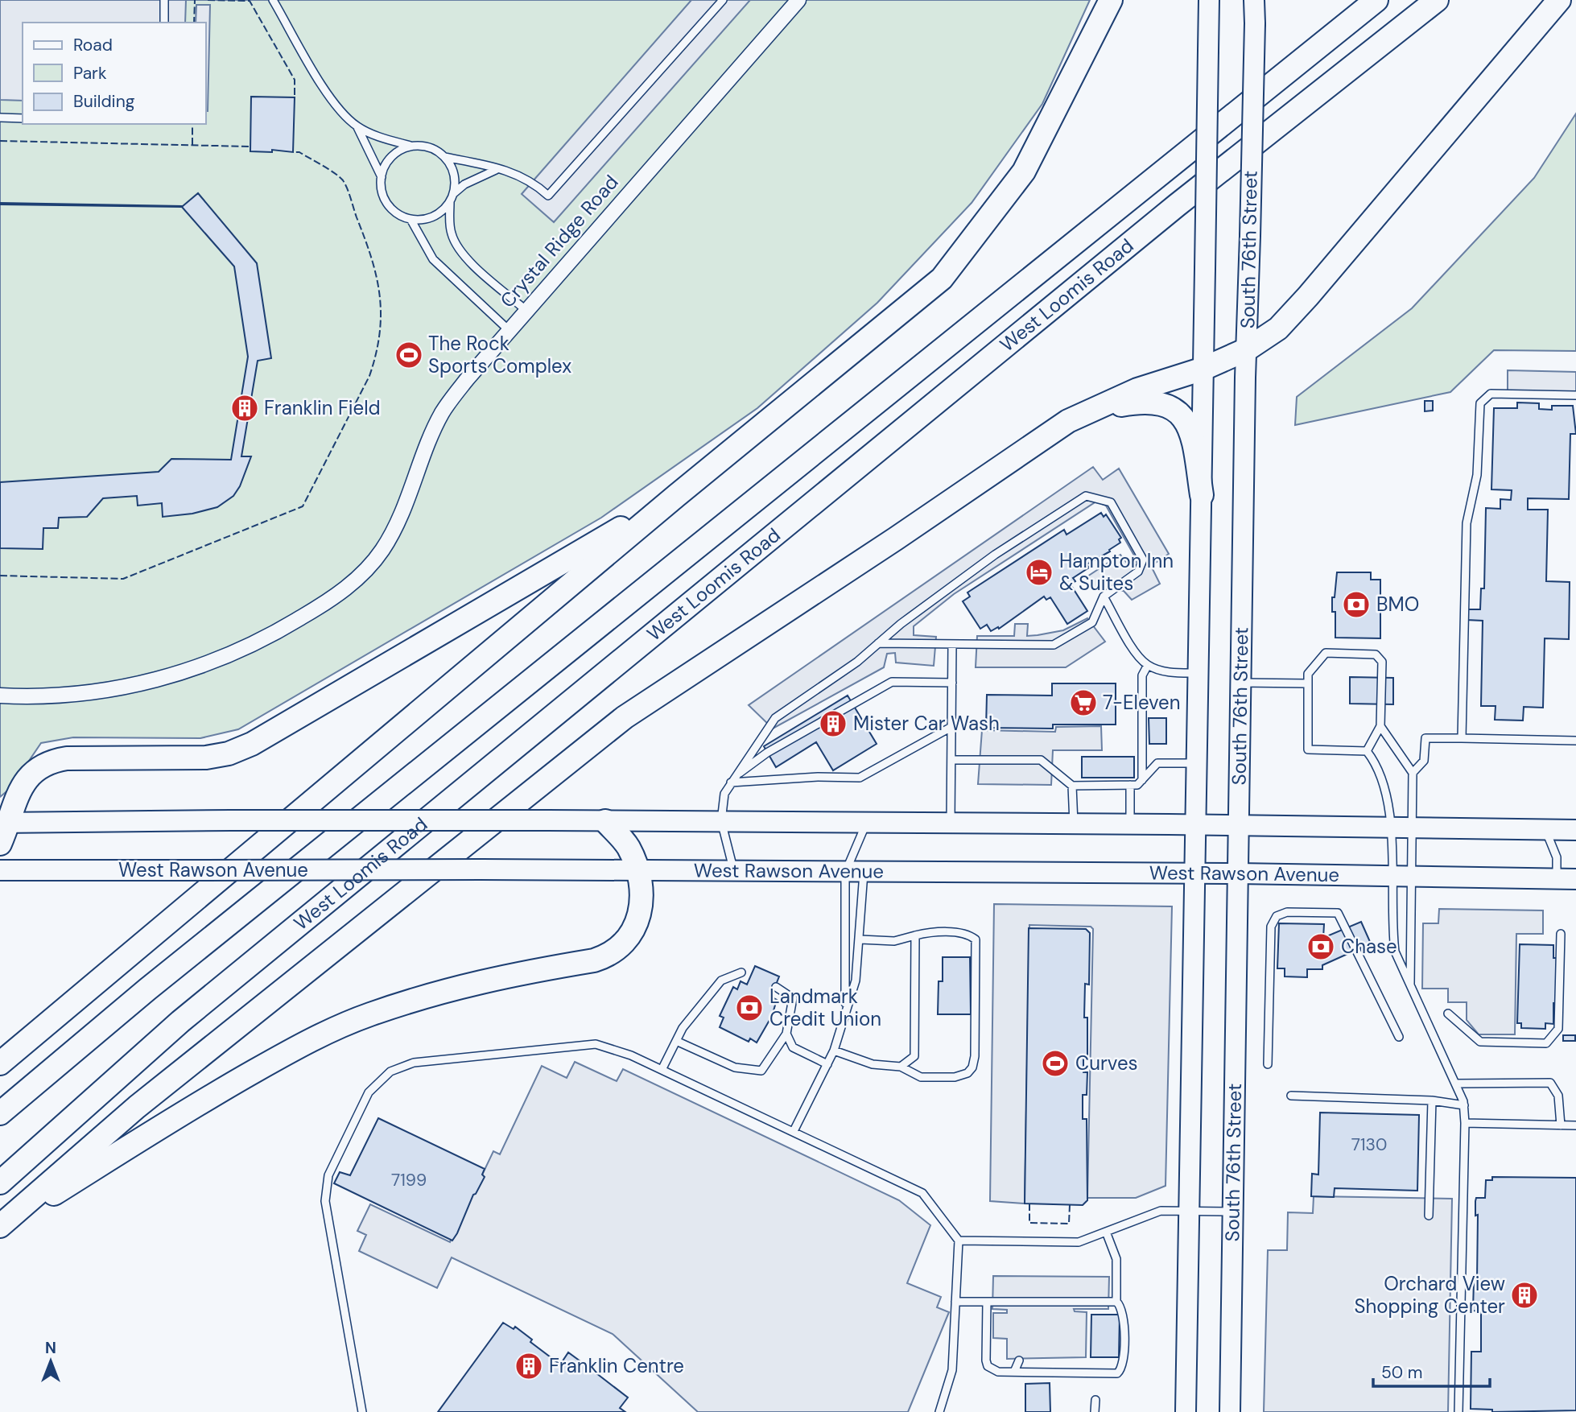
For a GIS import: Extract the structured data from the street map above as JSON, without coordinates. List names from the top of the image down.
{
  "streets": {
    "main road": ["South 76th Street", "West Loomis Road", "West Rawson Avenue"],
    "street": ["Crystal Ridge Road"]
  },
  "crossings": [
    ["South 76th Street", "West Rawson Avenue"]
  ],
  "places": {
    "sports": ["The Rock Sports Complex", "Curves"],
    "building": [
      "Franklin Field",
      "Mister Car Wash",
      "Orchard View Shopping Center",
      "Franklin Centre"
    ],
    "hotel": ["Hampton Inn & Suites"],
    "bank": ["BMO", "Chase", "Landmark Credit Union"],
    "supermarket": ["7-Eleven"]
  },
  "house_numbers": ["7130", "7199"],
  "legend": ["Road", "Park", "Building"],
  "scale_bar": "50 m",
  "north": "top"
}
